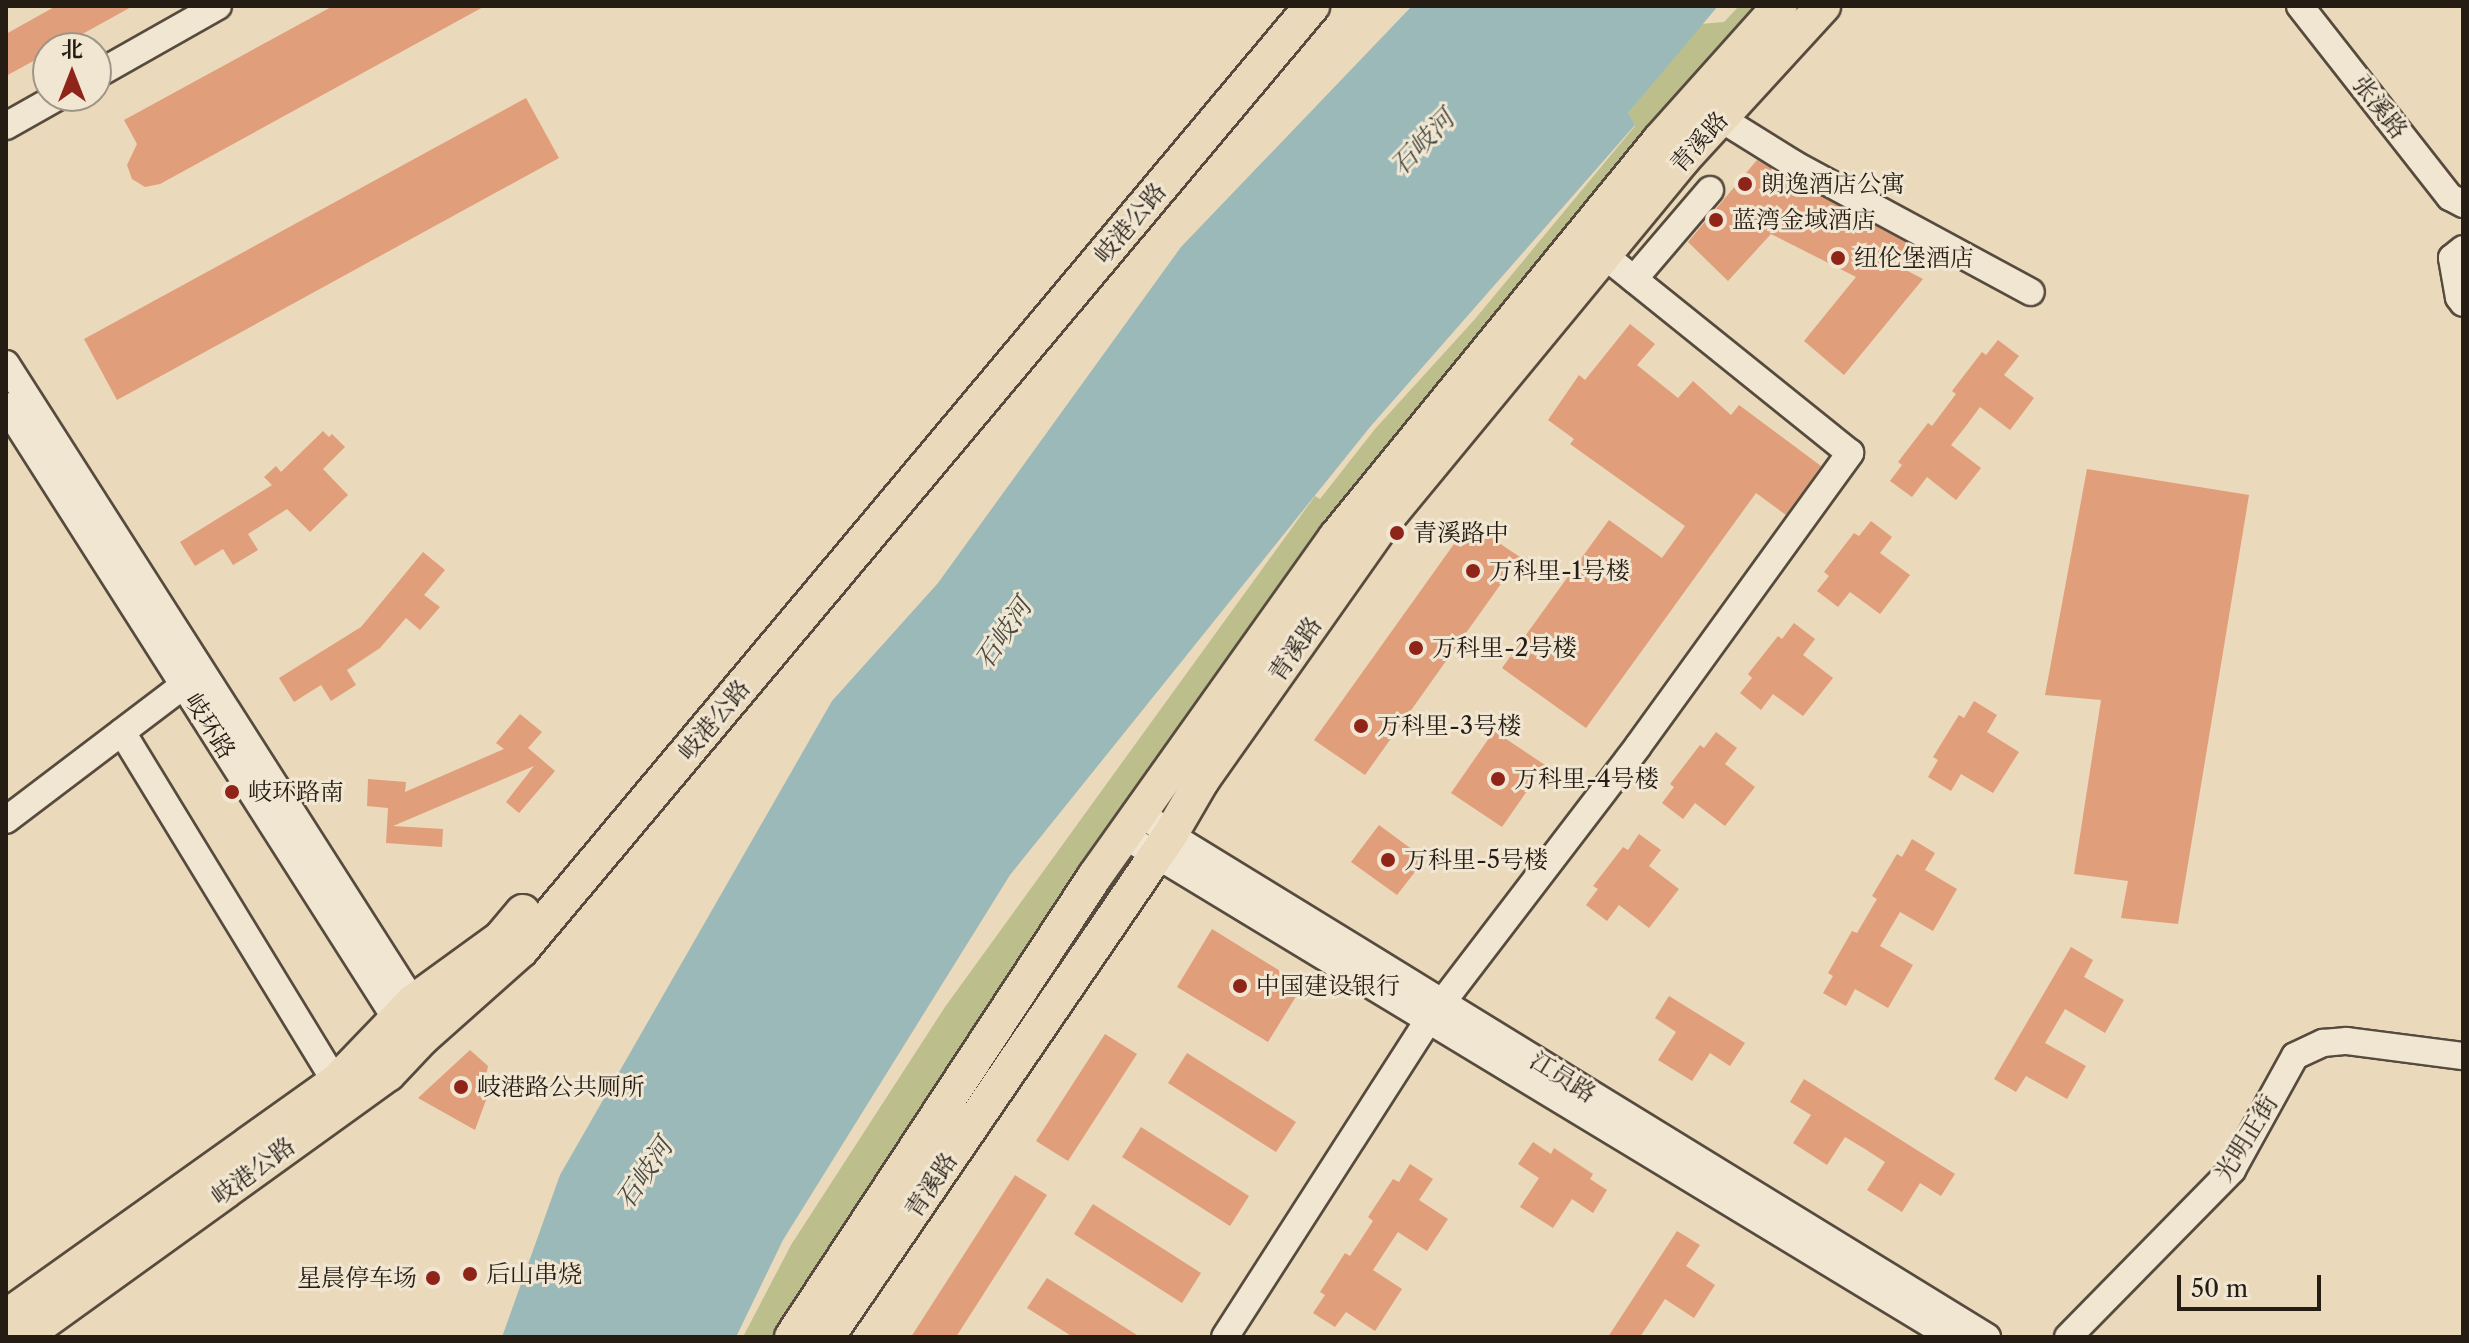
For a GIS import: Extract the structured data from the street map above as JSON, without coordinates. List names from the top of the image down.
{
  "streets": {
    "main road": ["青溪路", "岐港公路"],
    "street": [
      "张溪路",
      "岐环路",
      "江员路",
      "光明正街"
    ]
  },
  "crossings": [
    ["青溪路", "江员路"],
    ["岐港公路", "岐环路"]
  ],
  "water": ["石岐河"],
  "places": [
    "朗逸酒店公寓",
    "蓝湾金域酒店",
    "纽伦堡酒店",
    "青溪路中",
    "万科里-1号楼",
    "万科里-2号楼",
    "万科里-3号楼",
    "万科里-4号楼",
    "岐环路南",
    "万科里-5号楼",
    "中国建设银行",
    "岐港路公共厕所",
    "后山串烧",
    "星晨停车场"
  ],
  "scale_bar": "50 m",
  "north": "top"
}
